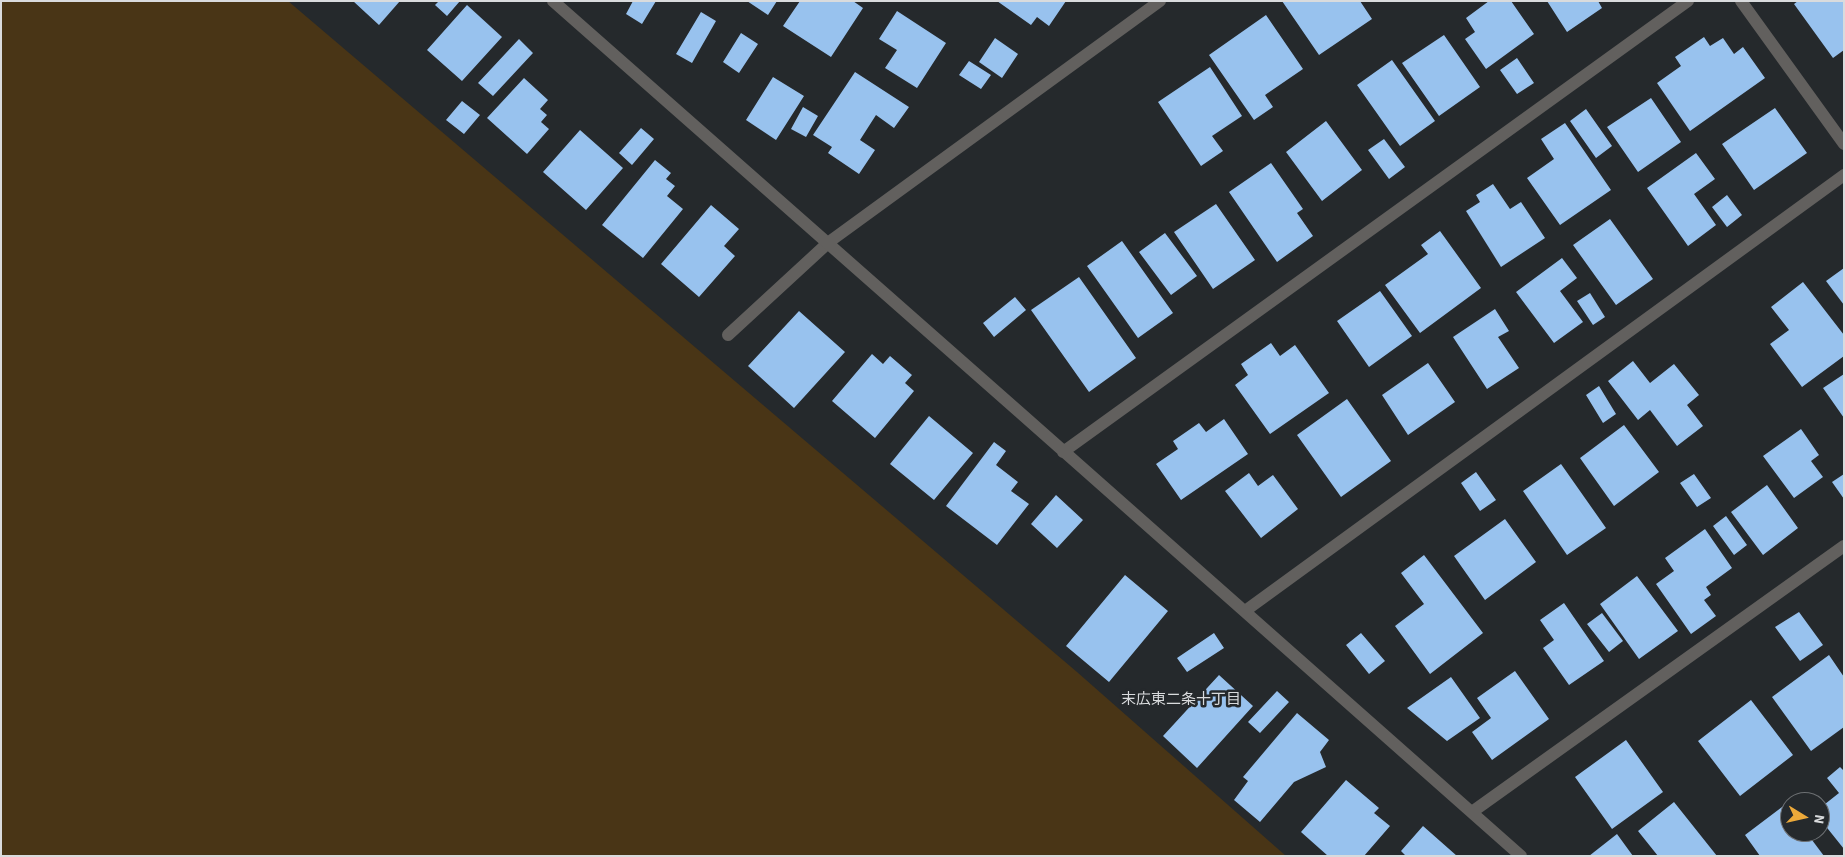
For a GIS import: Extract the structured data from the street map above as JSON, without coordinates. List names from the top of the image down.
{
  "districts": ["末広東二条十丁目"],
  "north": "right"
}
